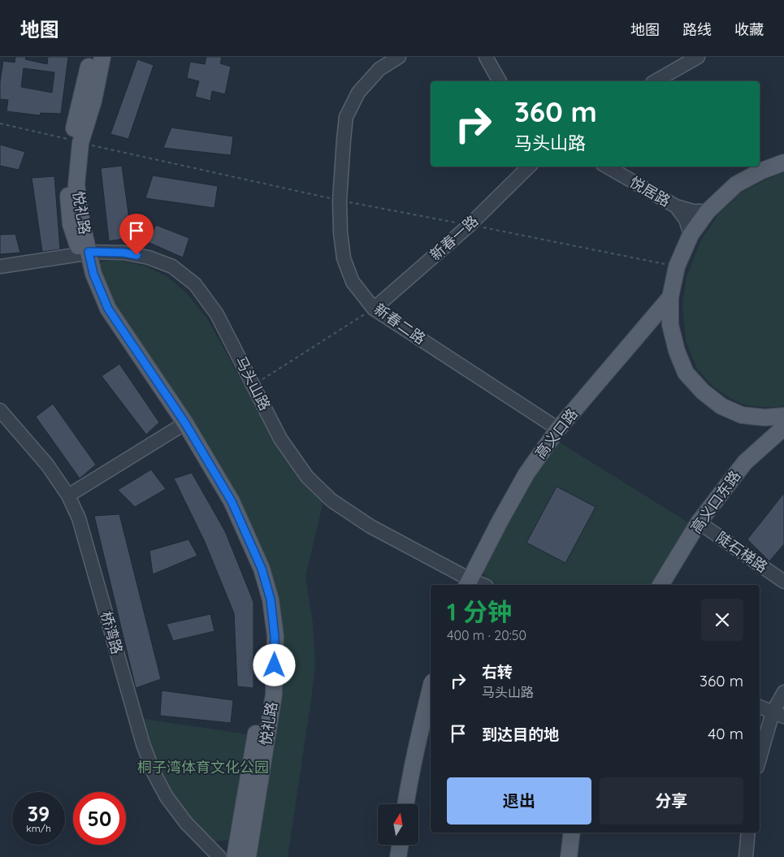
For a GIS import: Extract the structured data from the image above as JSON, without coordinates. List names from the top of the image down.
{
  "streets": {
    "main road": ["悦礼路", "高义口路", "高义口东路"],
    "street": [
      "悦居路",
      "新春一路",
      "新春二路",
      "马头山路",
      "陡石梯路",
      "桥湾路"
    ]
  },
  "crossings": [
    ["悦礼路", "马头山路"],
    ["新春一路", "新春二路"],
    ["新春二路", "高义口路"],
    ["马头山路", "高义口路"],
    ["高义口东路", "陡石梯路"]
  ],
  "parks": ["桐子湾体育文化公园"],
  "north": "top",
  "page": {
    "header": "地图",
    "nav": ["地图", "路线", "收藏"],
    "turn": ["360 m", "马头山路"],
    "heading": ["1 分钟", "400 m · 20:50"],
    "list": [
      {
        "name": "右转",
        "note": "马头山路",
        "value": "360 m"
      },
      {
        "name": "到达目的地",
        "value": "40 m"
      }
    ],
    "buttons": ["退出", "分享"],
    "speed": "39 km/h",
    "limit": "50"
  }
}
